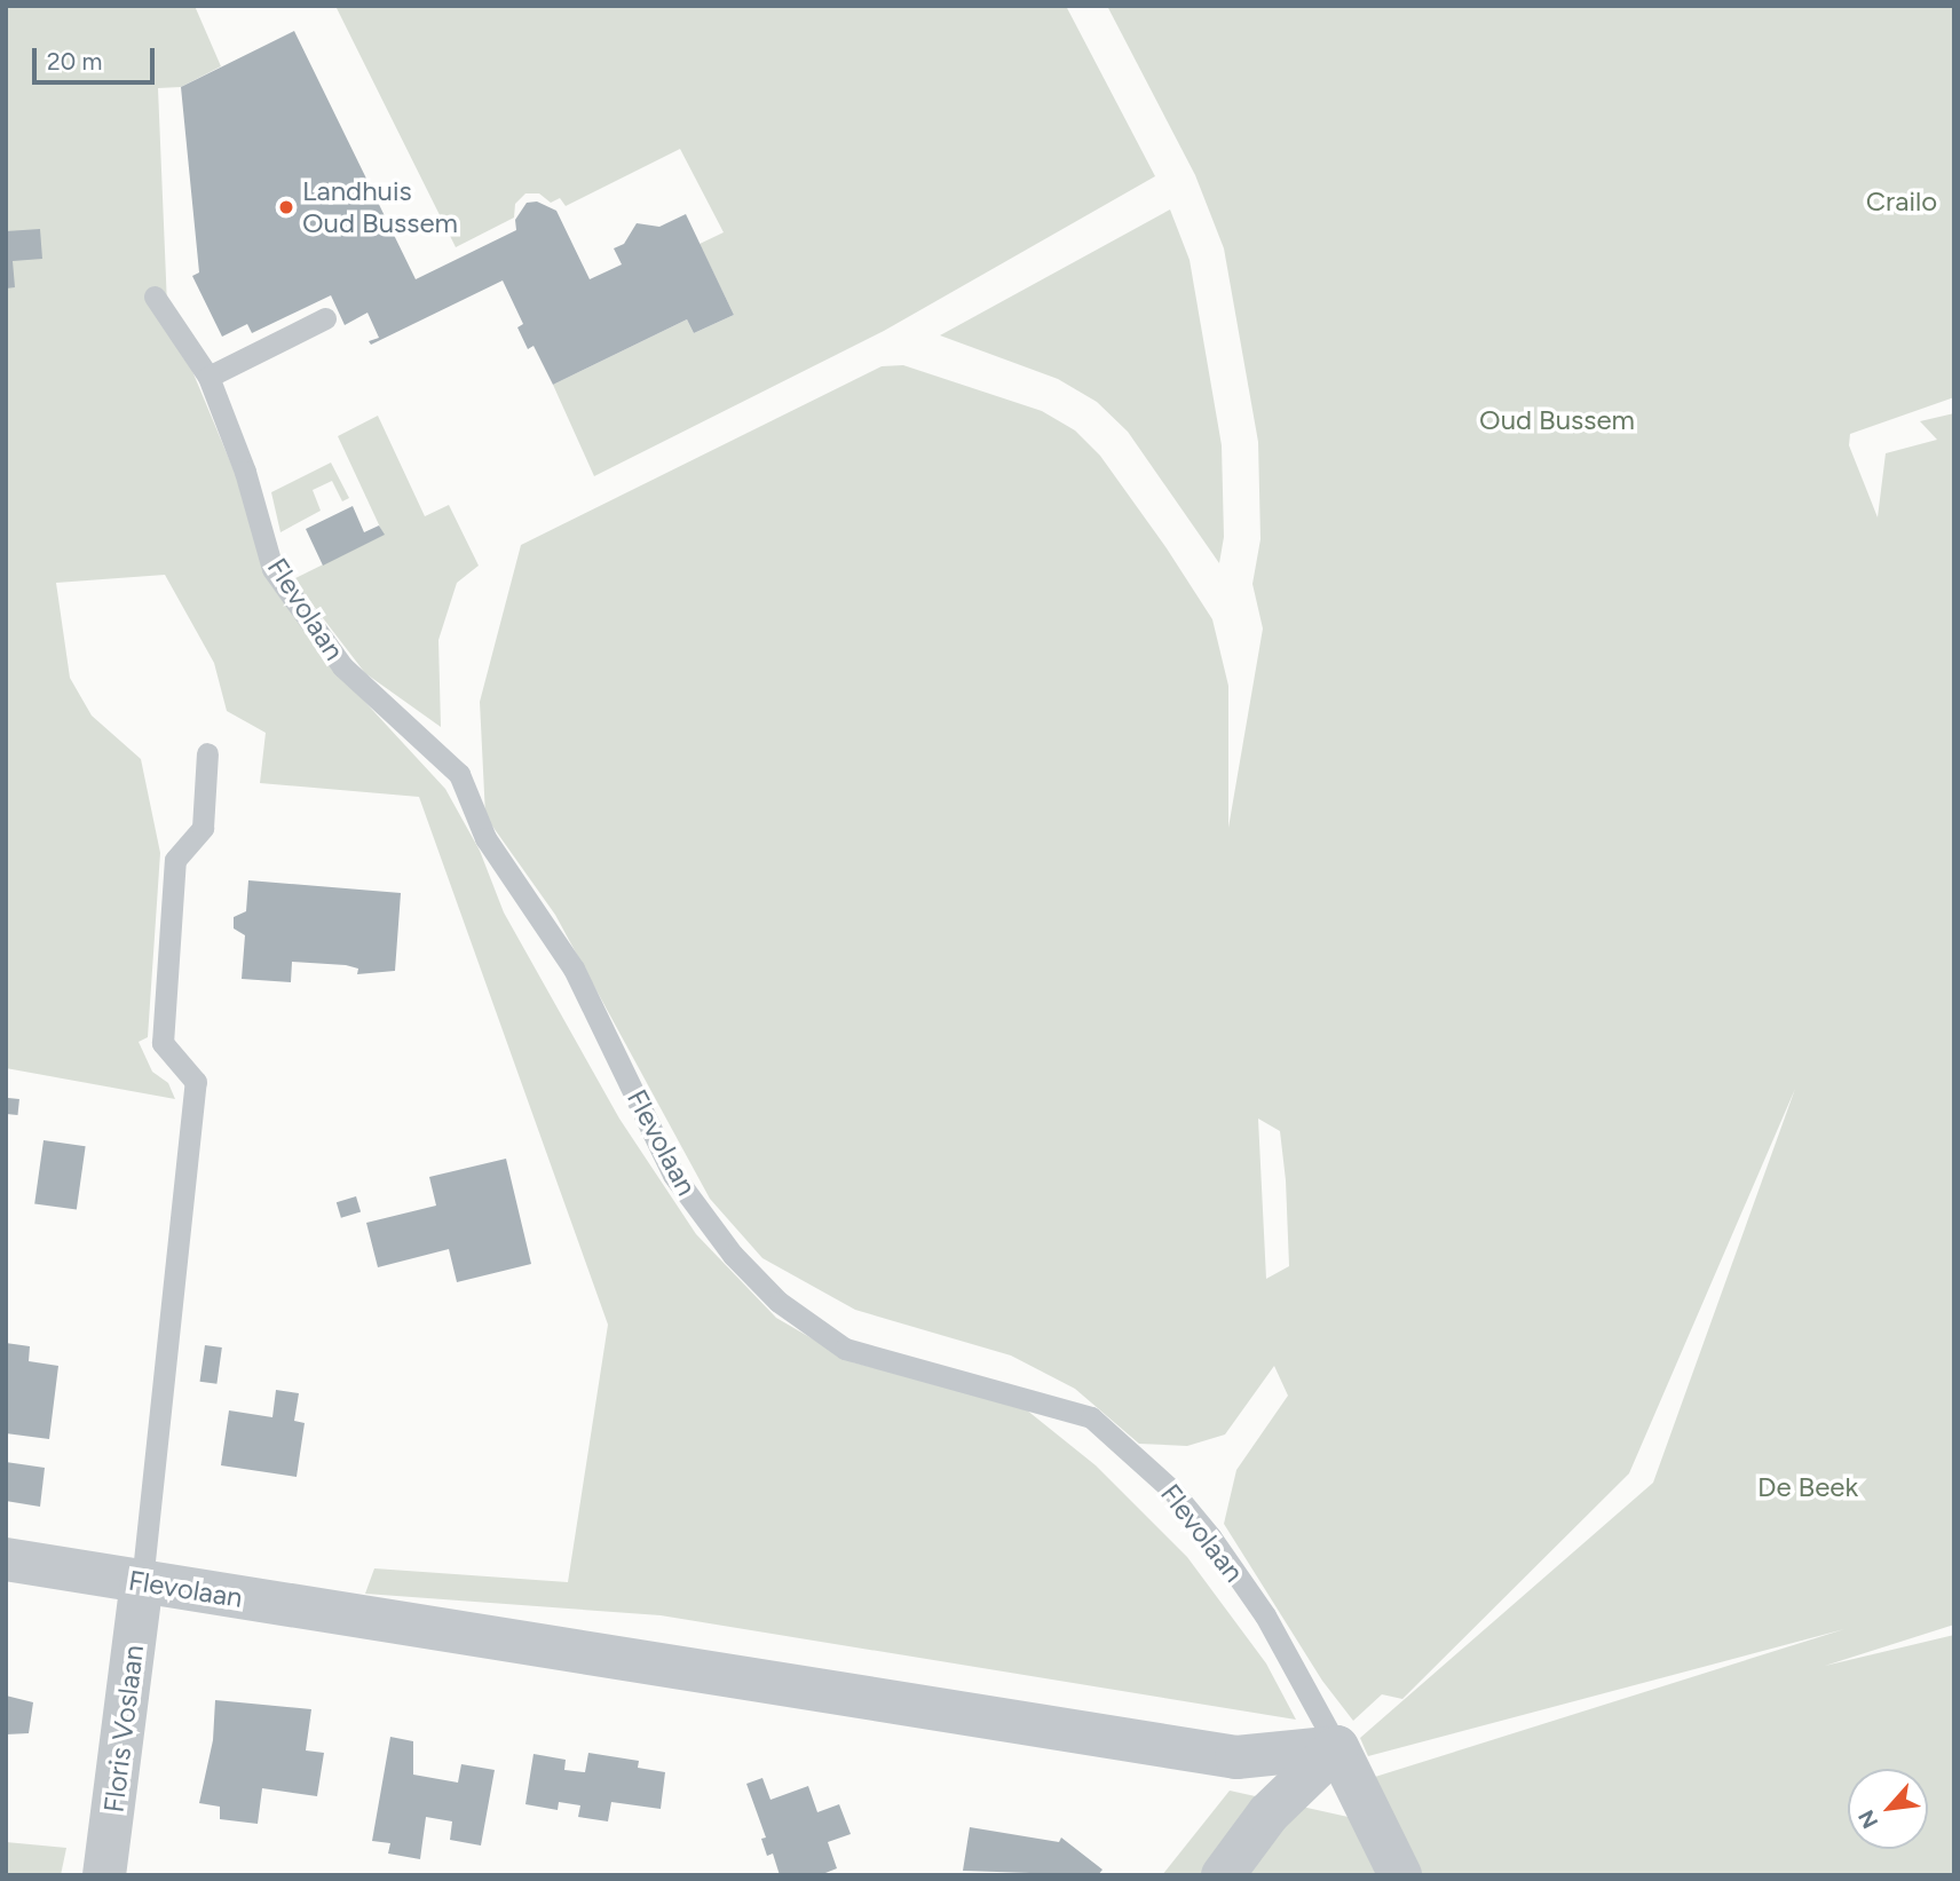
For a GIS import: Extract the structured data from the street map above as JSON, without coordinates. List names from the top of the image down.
{
  "streets": {
    "street": ["Flevolaan", "Floris Voslaan"]
  },
  "crossings": [
    ["Flevolaan", "Floris Voslaan"]
  ],
  "parks": ["Crailo", "Oud Bussem", "De Beek"],
  "places": ["Landhuis Oud Bussem"],
  "scale_bar": "20 m",
  "north": "bottom left"
}
